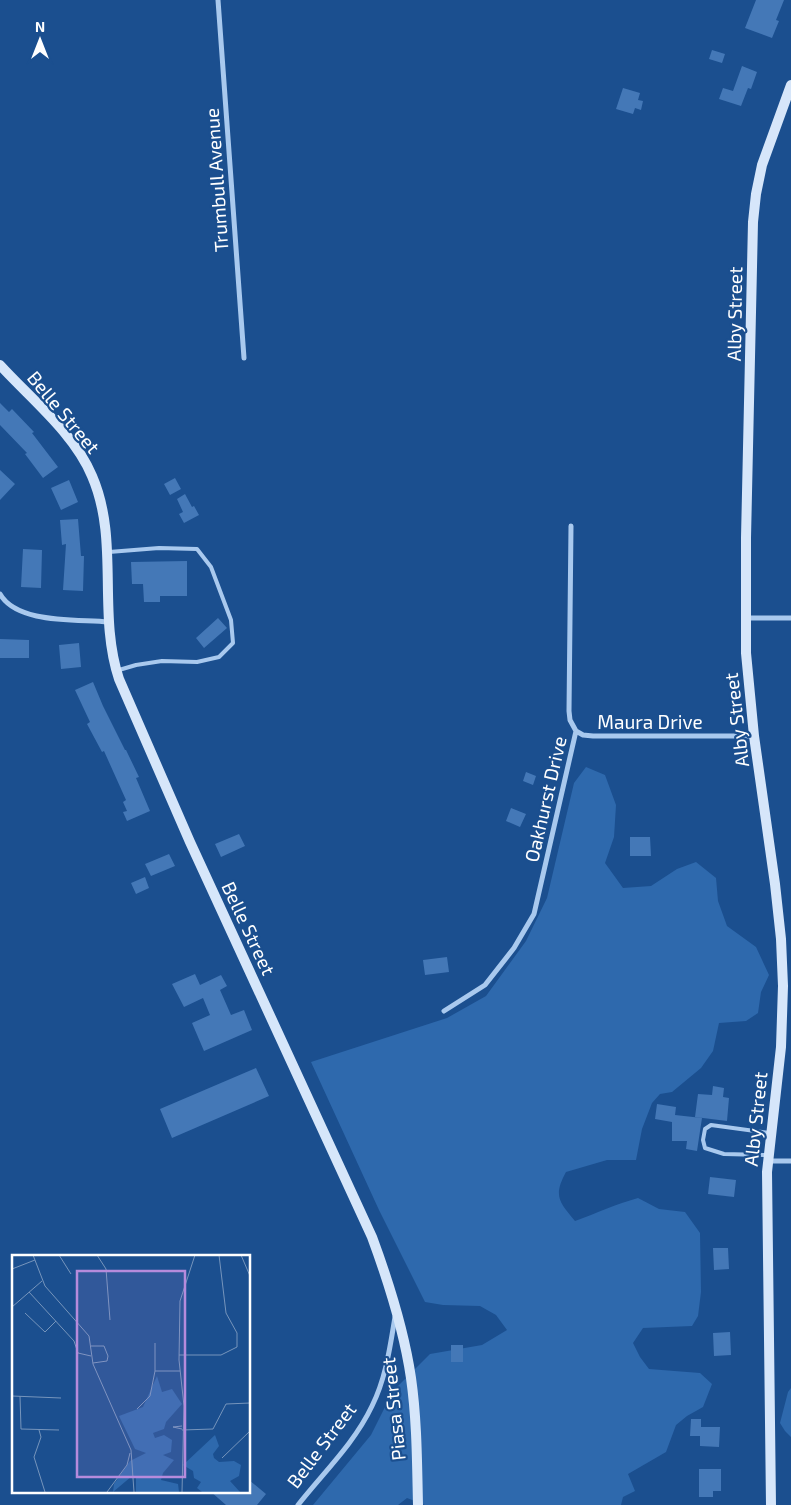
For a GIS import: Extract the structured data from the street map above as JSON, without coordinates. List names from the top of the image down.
{
  "streets": {
    "street": [
      "Trumbull Avenue",
      "Alby Street",
      "Belle Street",
      "Maura Drive",
      "Oakhurst Drive",
      "Piasa Street"
    ]
  },
  "crossings": [
    ["Alby Street", "Maura Drive"],
    ["Belle Street", "Piasa Street"],
    ["Maura Drive", "Oakhurst Drive"]
  ],
  "north": "top"
}
